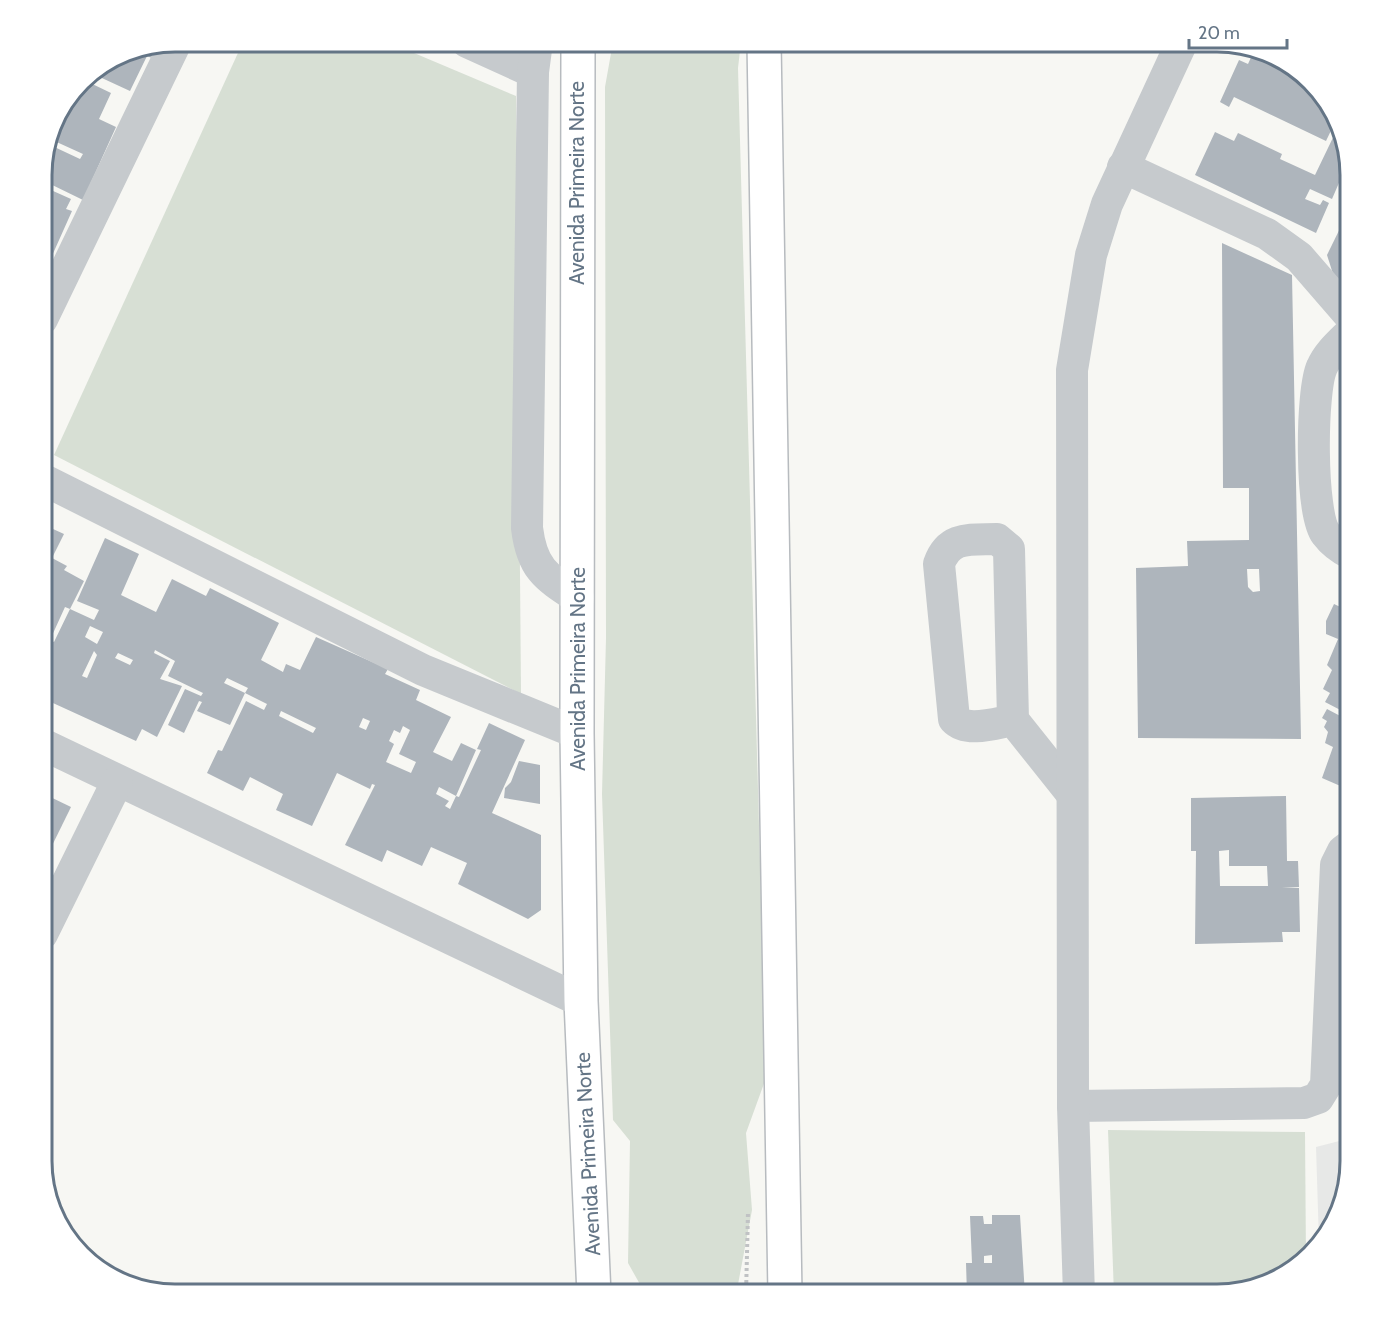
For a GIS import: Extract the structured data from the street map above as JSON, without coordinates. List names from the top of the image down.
{
  "streets": {
    "main road": ["Avenida Primeira Norte"]
  },
  "scale_bar": "20 m"
}
